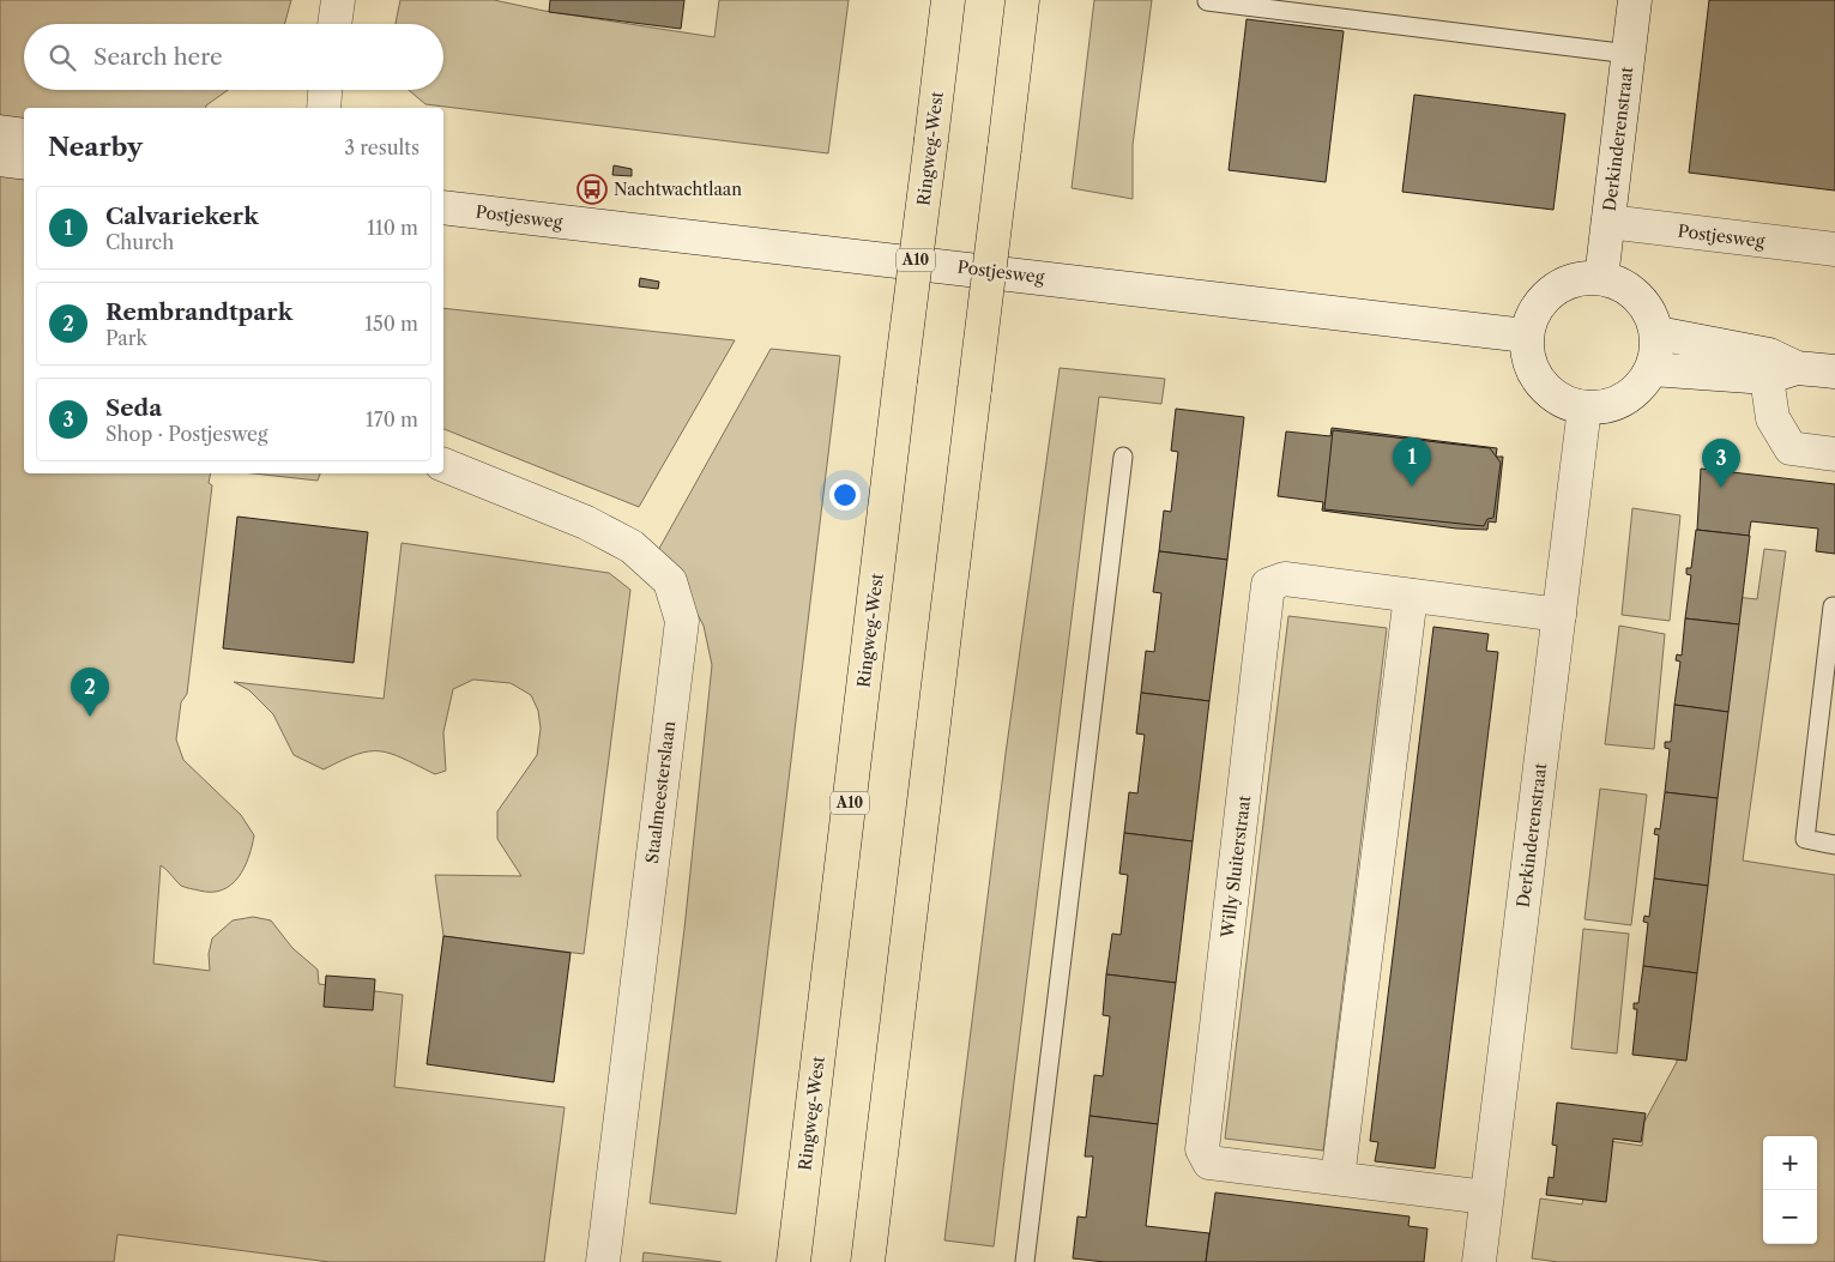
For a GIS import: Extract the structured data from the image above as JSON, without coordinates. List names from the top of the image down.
{
  "streets": {
    "highway": ["Ringweg-West", "A10"],
    "street": [
      "Derkinderenstraat",
      "Postjesweg",
      "Staalmeesterslaan",
      "Willy Sluiterstraat"
    ]
  },
  "crossings": [
    ["Derkinderenstraat", "Postjesweg"],
    ["Derkinderenstraat", "Willy Sluiterstraat"]
  ],
  "places": {
    "bus stop": ["Nachtwachtlaan"]
  },
  "page": {
    "search": "Search here",
    "heading": ["Nearby", "3 results"],
    "list": [
      {
        "mark": "1",
        "name": "Calvariekerk",
        "note": "Church",
        "value": "110 m"
      },
      {
        "mark": "2",
        "name": "Rembrandtpark",
        "note": "Park",
        "value": "150 m"
      },
      {
        "mark": "3",
        "name": "Seda",
        "note": "Shop · Postjesweg",
        "value": "170 m"
      }
    ],
    "pins": ["1", "3", "2"],
    "map_buttons": ["+", "−"]
  }
}
